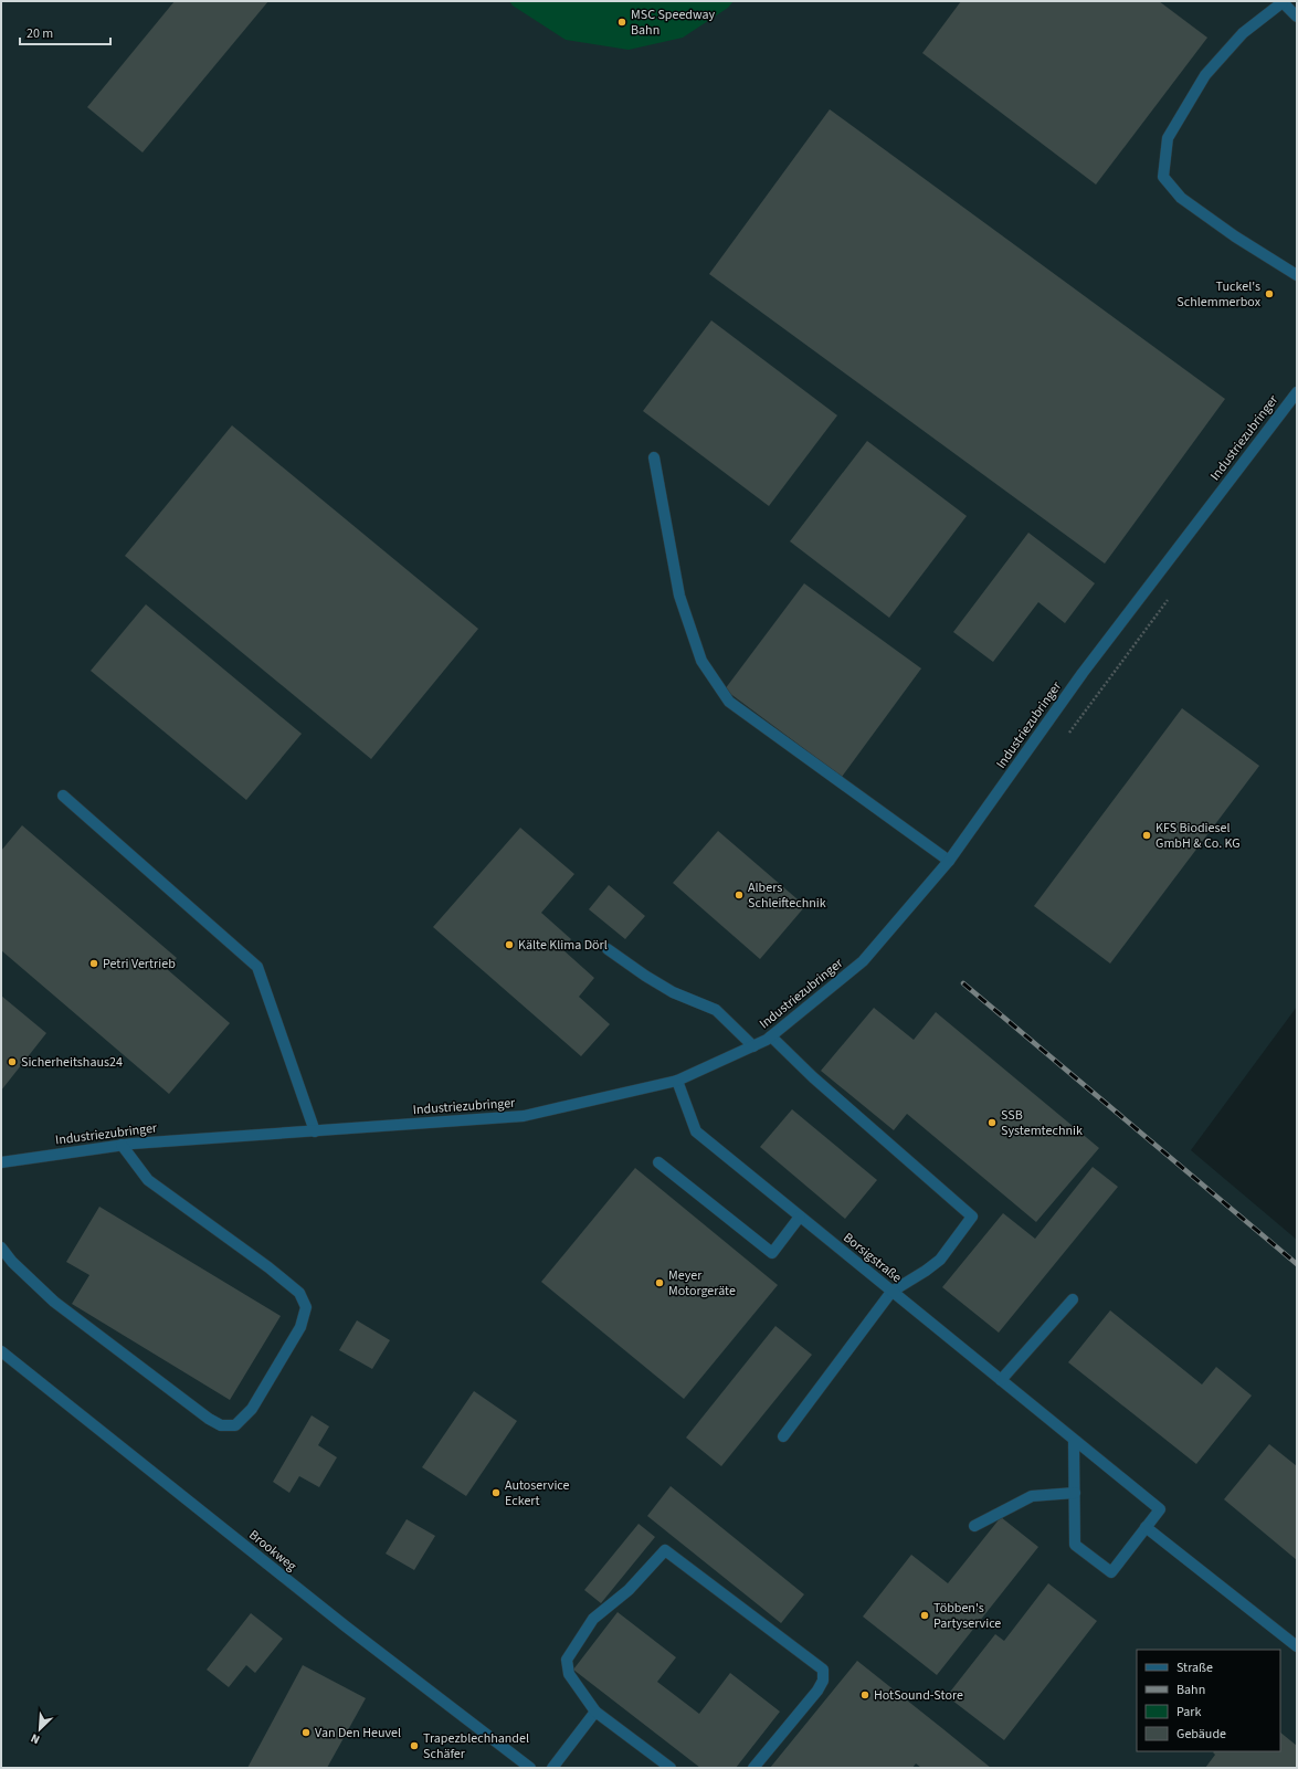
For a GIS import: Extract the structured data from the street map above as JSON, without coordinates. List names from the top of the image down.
{
  "streets": {
    "street": ["Industriezubringer", "Borsigstraße", "Brookweg"]
  },
  "crossings": [
    ["Industriezubringer", "Borsigstraße"]
  ],
  "places": [
    "MSC Speedway Bahn",
    "Tuckel's Schlemmerbox",
    "KFS Biodiesel GmbH & Co. KG",
    "Albers Schleiftechnik",
    "Kälte Klima Dörl",
    "Petri Vertrieb",
    "Sicherheitshaus24",
    "SSB Systemtechnik",
    "Meyer Motorgeräte",
    "Autoservice Eckert",
    "Többen's Partyservice",
    "HotSound-Store",
    "Van Den Heuvel",
    "Trapezblechhandel Schäfer"
  ],
  "legend": [
    "Straße",
    "Bahn",
    "Park",
    "Gebäude"
  ],
  "scale_bar": "20 m",
  "north": "bottom left"
}
